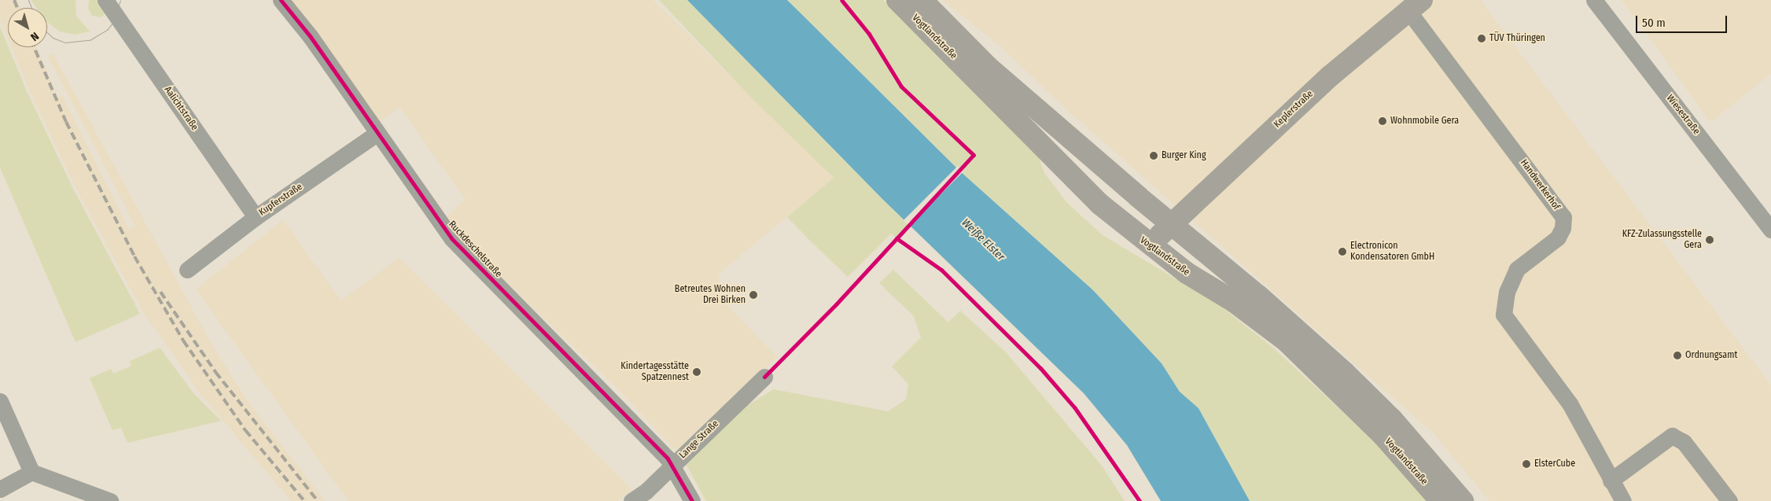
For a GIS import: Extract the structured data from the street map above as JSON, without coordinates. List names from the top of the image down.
{
  "streets": {
    "main road": ["Vogtlandstraße", "Keplerstraße"],
    "street": [
      "Aalichtstraße",
      "Wiesestraße",
      "Handwerkerhof",
      "Kupferstraße",
      "Ruckdeschelstraße",
      "Lange Straße"
    ]
  },
  "crossings": [
    ["Vogtlandstraße", "Keplerstraße"],
    ["Aalichtstraße", "Kupferstraße"],
    ["Keplerstraße", "Handwerkerhof"],
    ["Kupferstraße", "Ruckdeschelstraße"],
    ["Ruckdeschelstraße", "Lange Straße"]
  ],
  "water": ["Weiße Elster"],
  "places": [
    "TÜV Thüringen",
    "Wohnmobile Gera",
    "Burger King",
    "KFZ-Zulassungsstelle Gera",
    "Electronicon Kondensatoren GmbH",
    "Betreutes Wohnen Drei Birken",
    "Ordnungsamt",
    "Kindertagesstätte Spatzennest",
    "ElsterCube"
  ],
  "scale_bar": "50 m",
  "north": "bottom right"
}
